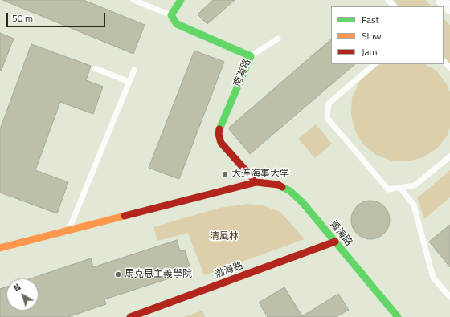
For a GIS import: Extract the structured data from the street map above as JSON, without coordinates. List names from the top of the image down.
{
  "streets": {
    "street": ["南海路", "黃海路", "渤海路"]
  },
  "crossings": [
    ["南海路", "黃海路"],
    ["黃海路", "渤海路"]
  ],
  "parks": ["清風林"],
  "places": ["大连海事大学", "馬克思主義學院"],
  "legend": ["Fast", "Slow", "Jam"],
  "scale_bar": "50 m",
  "north": "top left"
}
